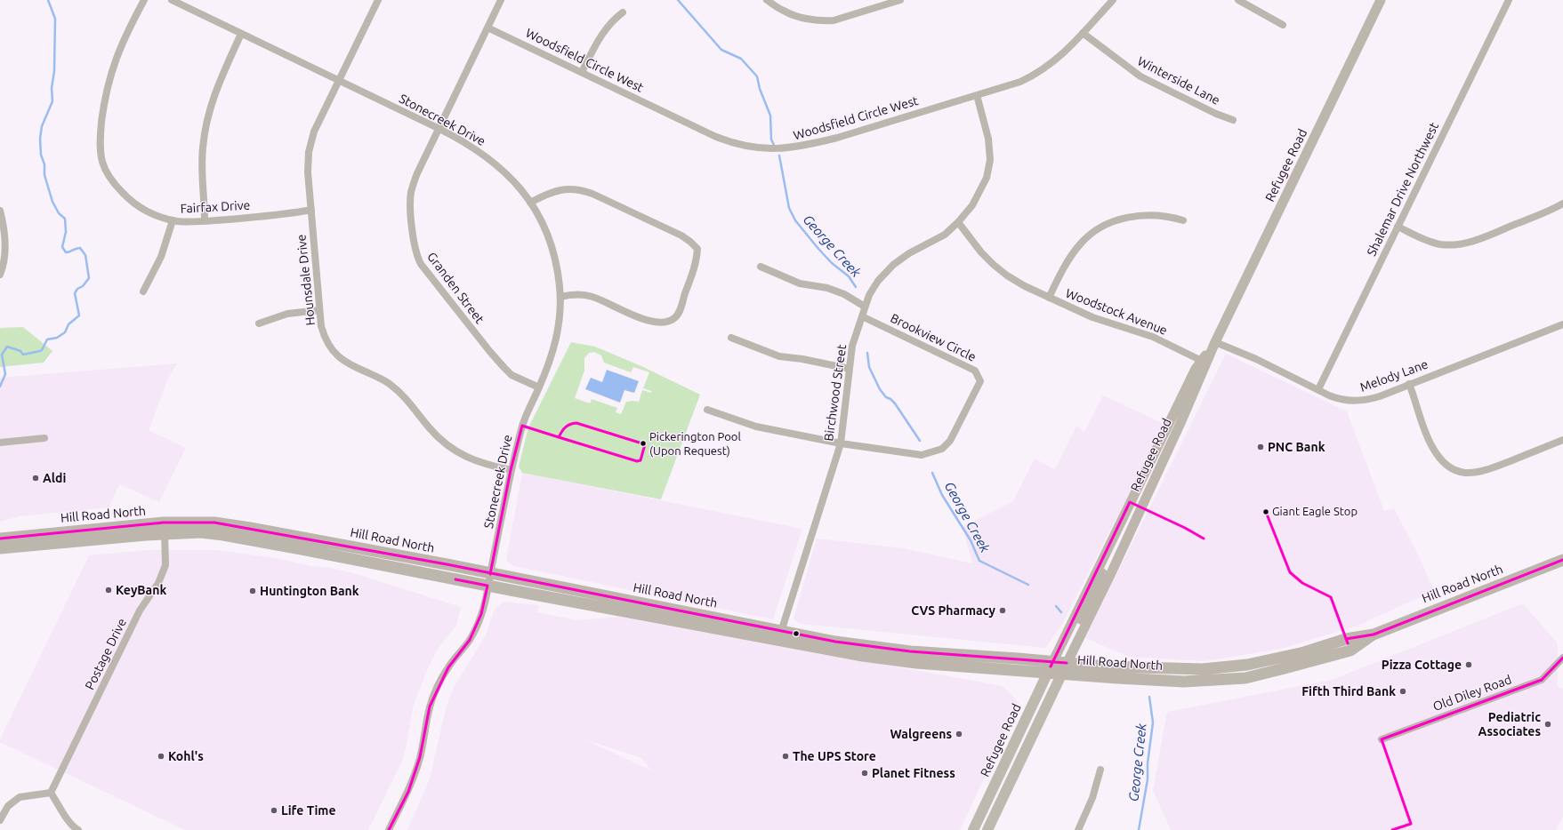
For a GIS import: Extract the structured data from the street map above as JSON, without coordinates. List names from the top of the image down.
{
  "streets": {
    "highway": ["Hill Road North"],
    "main road": ["Refugee Road"],
    "street": [
      "Woodsfield Circle West",
      "Winterside Lane",
      "Stonecreek Drive",
      "Shalemar Drive Northwest",
      "Fairfax Drive",
      "Hounsdale Drive",
      "Granden Street",
      "Woodstock Avenue",
      "Brookview Circle",
      "Melody Lane",
      "Birchwood Street",
      "Postage Drive",
      "Old Diley Road"
    ]
  },
  "crossings": [
    ["Woodsfield Circle West", "Winterside Lane"],
    ["Woodsfield Circle West", "Granden Street"],
    ["Woodsfield Circle West", "Birchwood Street"],
    ["Stonecreek Drive", "Hounsdale Drive"],
    ["Stonecreek Drive", "Granden Street"],
    ["Stonecreek Drive", "Hill Road North"],
    ["Refugee Road", "Woodstock Avenue"],
    ["Refugee Road", "Melody Lane"],
    ["Refugee Road", "Hill Road North"],
    ["Shalemar Drive Northwest", "Melody Lane"],
    ["Fairfax Drive", "Hounsdale Drive"],
    ["Woodstock Avenue", "Birchwood Street"],
    ["Brookview Circle", "Birchwood Street"],
    ["Birchwood Street", "Hill Road North"],
    ["Hill Road North", "Postage Drive"]
  ],
  "water": ["George Creek"],
  "places": [
    "Pickerington Pool (Upon Request)",
    "PNC Bank",
    "Aldi",
    "Giant Eagle Stop",
    "KeyBank",
    "Huntington Bank",
    "CVS Pharmacy",
    "Pizza Cottage",
    "Fifth Third Bank",
    "Pediatric Associates",
    "Walgreens",
    "Kohl's",
    "The UPS Store",
    "Planet Fitness",
    "Life Time"
  ]
}
